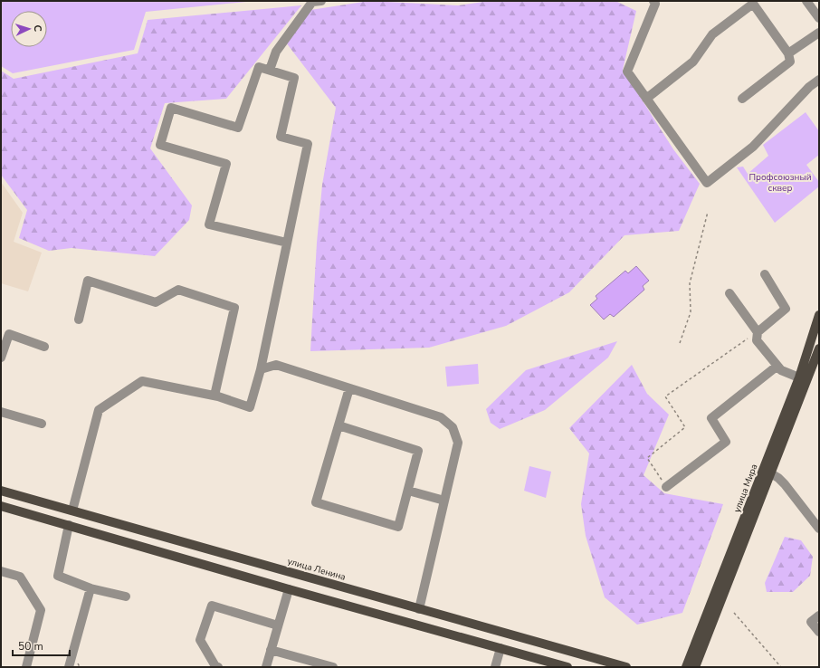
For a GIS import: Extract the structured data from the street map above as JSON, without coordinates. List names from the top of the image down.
{
  "streets": {
    "main road": ["улица Мира", "улица Ленина"]
  },
  "parks": ["Профсоюзный сквер"],
  "scale_bar": "50 m",
  "north": "right"
}
